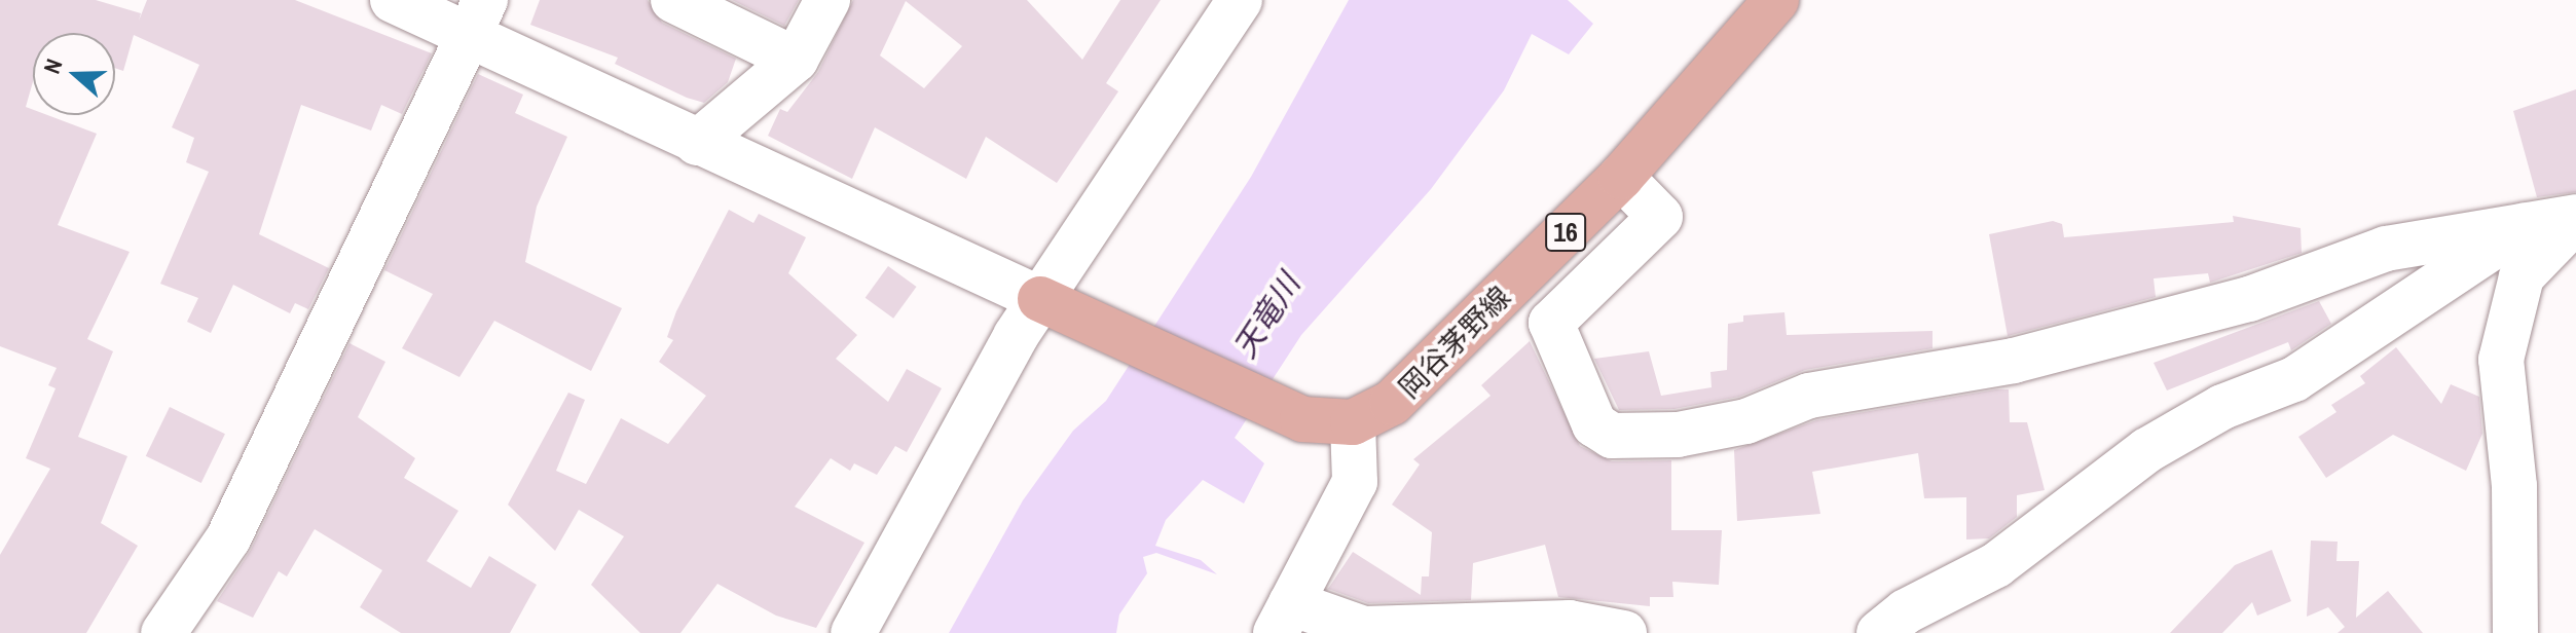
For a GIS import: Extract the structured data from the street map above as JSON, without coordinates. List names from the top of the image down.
{
  "streets": {
    "main road": ["16", "岡谷茅野線"]
  },
  "water": ["天竜川"],
  "north": "left"
}
